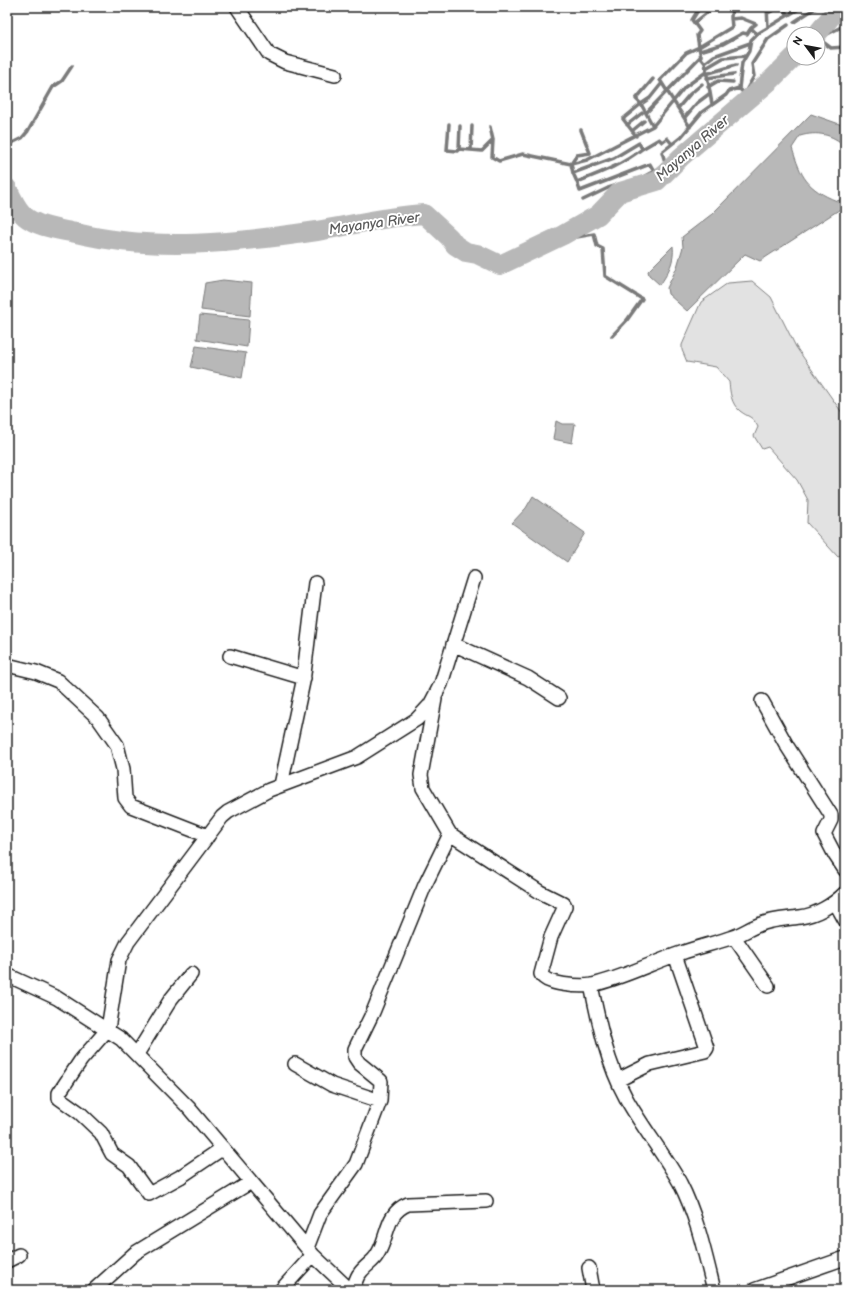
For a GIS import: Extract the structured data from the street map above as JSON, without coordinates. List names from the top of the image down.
{
  "water": ["Mayanya River"],
  "north": "top left"
}
